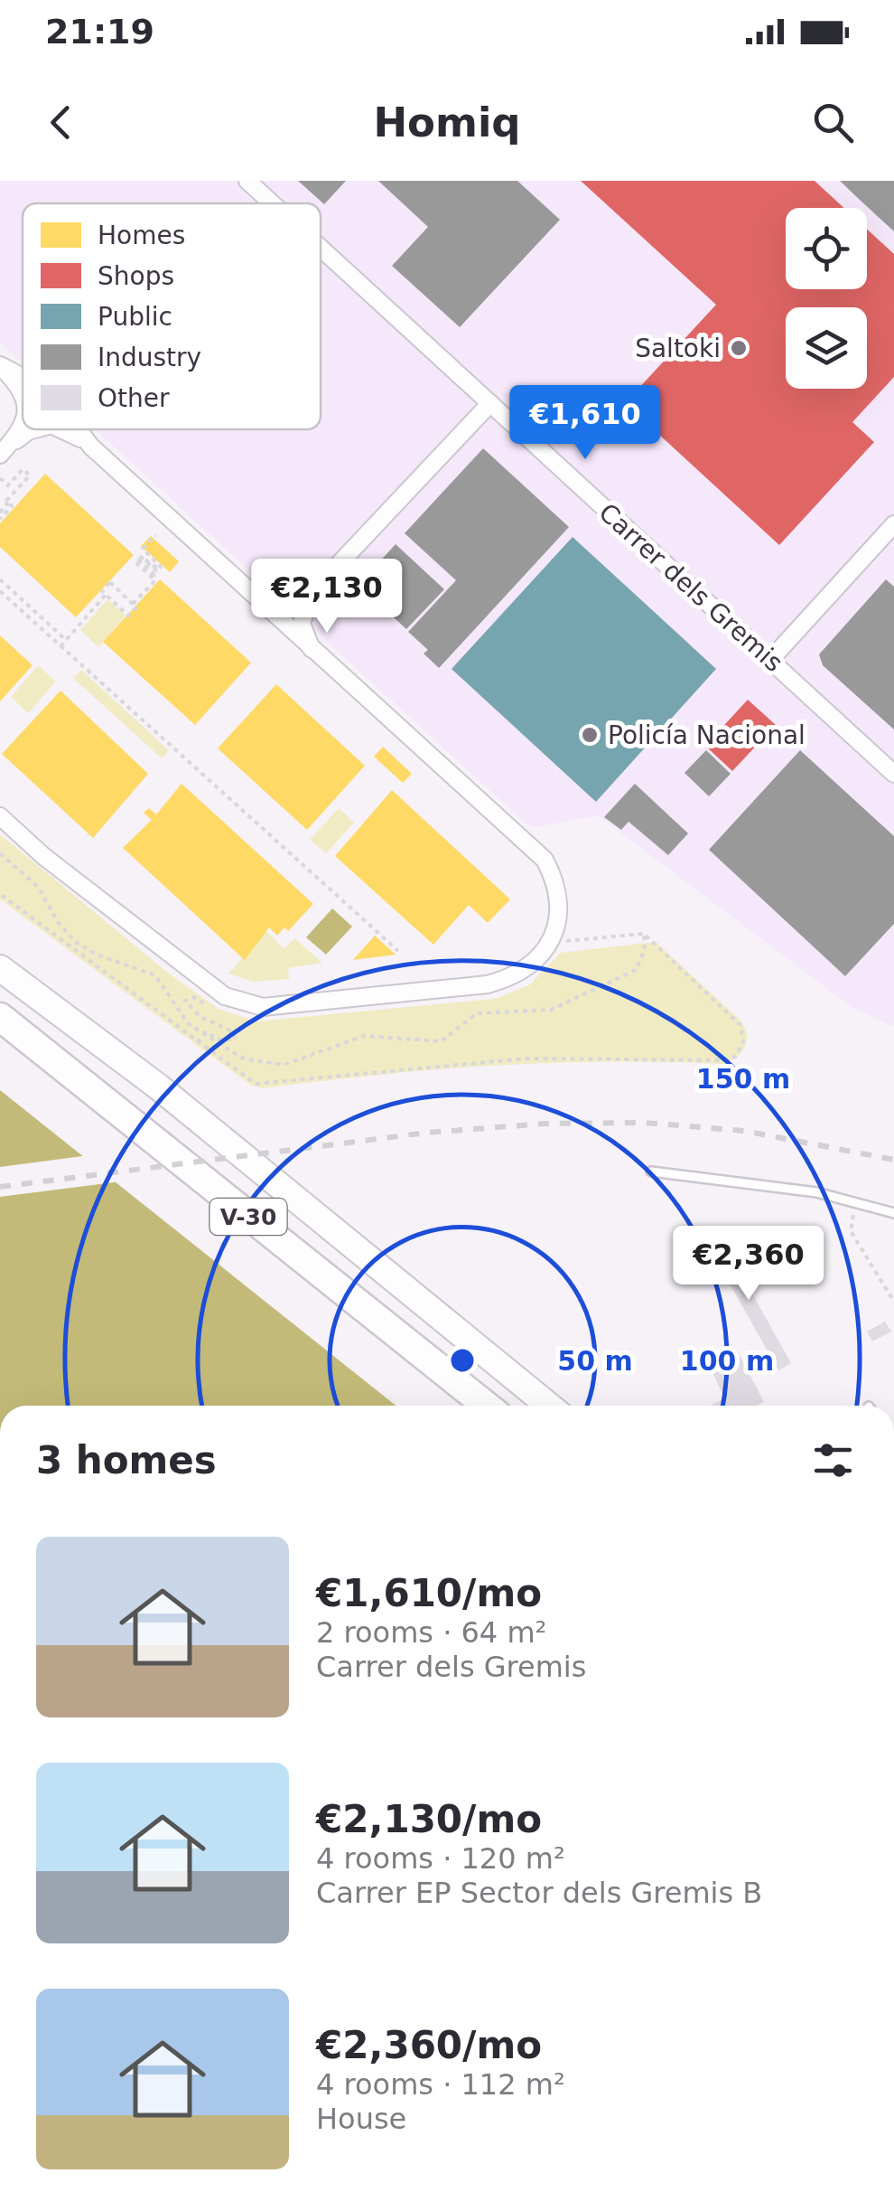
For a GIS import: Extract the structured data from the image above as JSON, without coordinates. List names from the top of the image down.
{
  "streets": {
    "highway": ["V-30"],
    "street": ["Carrer dels Gremis"]
  },
  "places": ["Saltoki", "Policía Nacional"],
  "legend": [
    "Homes",
    "Shops",
    "Public",
    "Industry",
    "Other"
  ],
  "page": {
    "status": "21:19",
    "header": "Homiq",
    "price": ["€1,610", "€2,130", "€2,360"],
    "heading": "3 homes",
    "list": [
      {
        "name": "€1,610/mo",
        "note": "2 rooms · 64 m² · Carrer dels Gremis"
      },
      {
        "name": "€2,130/mo",
        "note": "4 rooms · 120 m² · Carrer EP Sector dels Gremis B"
      },
      {
        "name": "€2,360/mo",
        "note": "4 rooms · 112 m² · House"
      }
    ]
  },
  "rings": ["150 m", "50 m", "100 m"]
}
